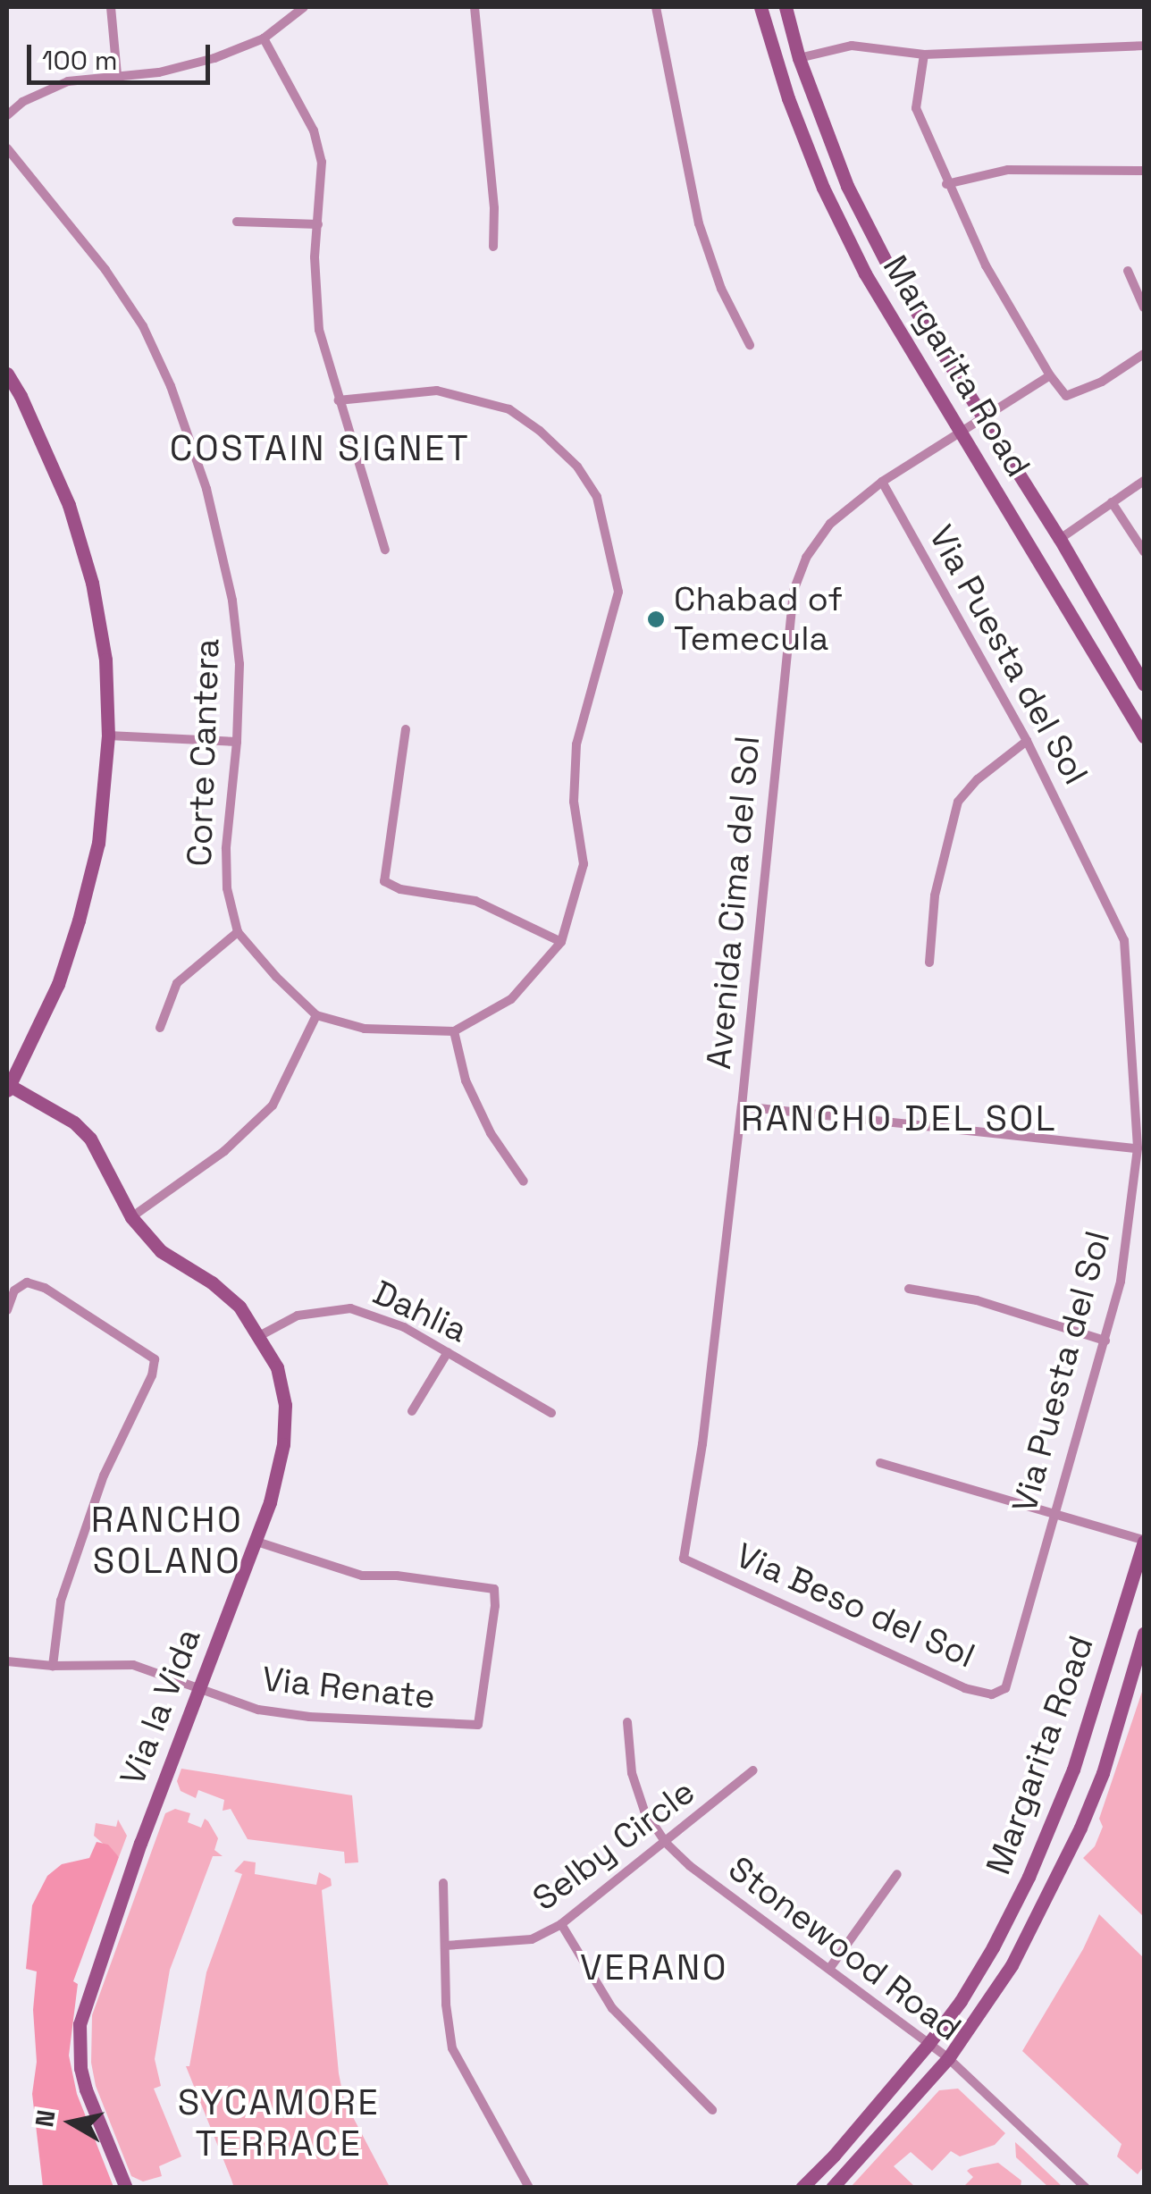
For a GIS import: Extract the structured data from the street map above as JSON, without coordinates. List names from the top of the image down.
{
  "streets": {
    "main road": ["Margarita Road", "Via la Vida"],
    "street": [
      "Via Puesta del Sol",
      "Corte Cantera",
      "Avenida Cima del Sol",
      "Dahlia",
      "Via Beso del Sol",
      "Via Renate",
      "Selby Circle",
      "Stonewood Road"
    ]
  },
  "crossings": [
    ["Margarita Road", "Avenida Cima del Sol"],
    ["Margarita Road", "Stonewood Road"],
    ["Via Puesta del Sol", "Avenida Cima del Sol"],
    ["Via Puesta del Sol", "Via Beso del Sol"],
    ["Avenida Cima del Sol", "Via Beso del Sol"],
    ["Dahlia", "Via la Vida"],
    ["Via Renate", "Via la Vida"],
    ["Selby Circle", "Stonewood Road"]
  ],
  "districts": [
    "COSTAIN SIGNET",
    "RANCHO DEL SOL",
    "RANCHO SOLANO",
    "VERANO",
    "SYCAMORE TERRACE"
  ],
  "places": ["Chabad of Temecula"],
  "scale_bar": "100 m",
  "north": "left"
}
